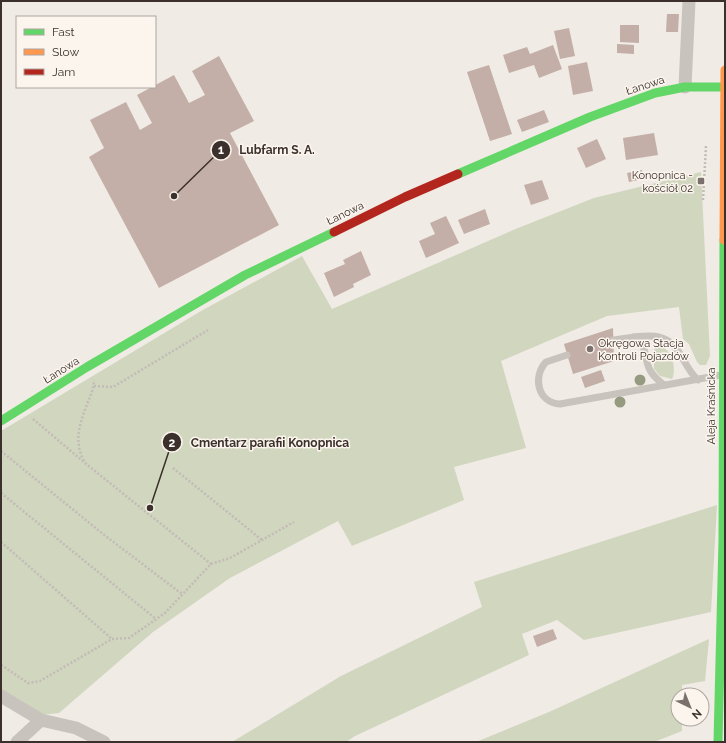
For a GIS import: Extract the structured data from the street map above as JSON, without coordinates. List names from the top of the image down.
{
  "streets": {
    "street": ["Łanowa", "Aleja Kraśnicka"]
  },
  "crossings": [
    ["Łanowa", "Aleja Kraśnicka"]
  ],
  "places": {
    "transit": ["Konopnica - kościół 02"],
    "other": ["Lubfarm S. A.", "Okręgowa Stacja Kontroli Pojazdów", "Cmentarz parafii Konopnica"]
  },
  "legend": ["Fast", "Slow", "Jam"],
  "north": "bottom right"
}
